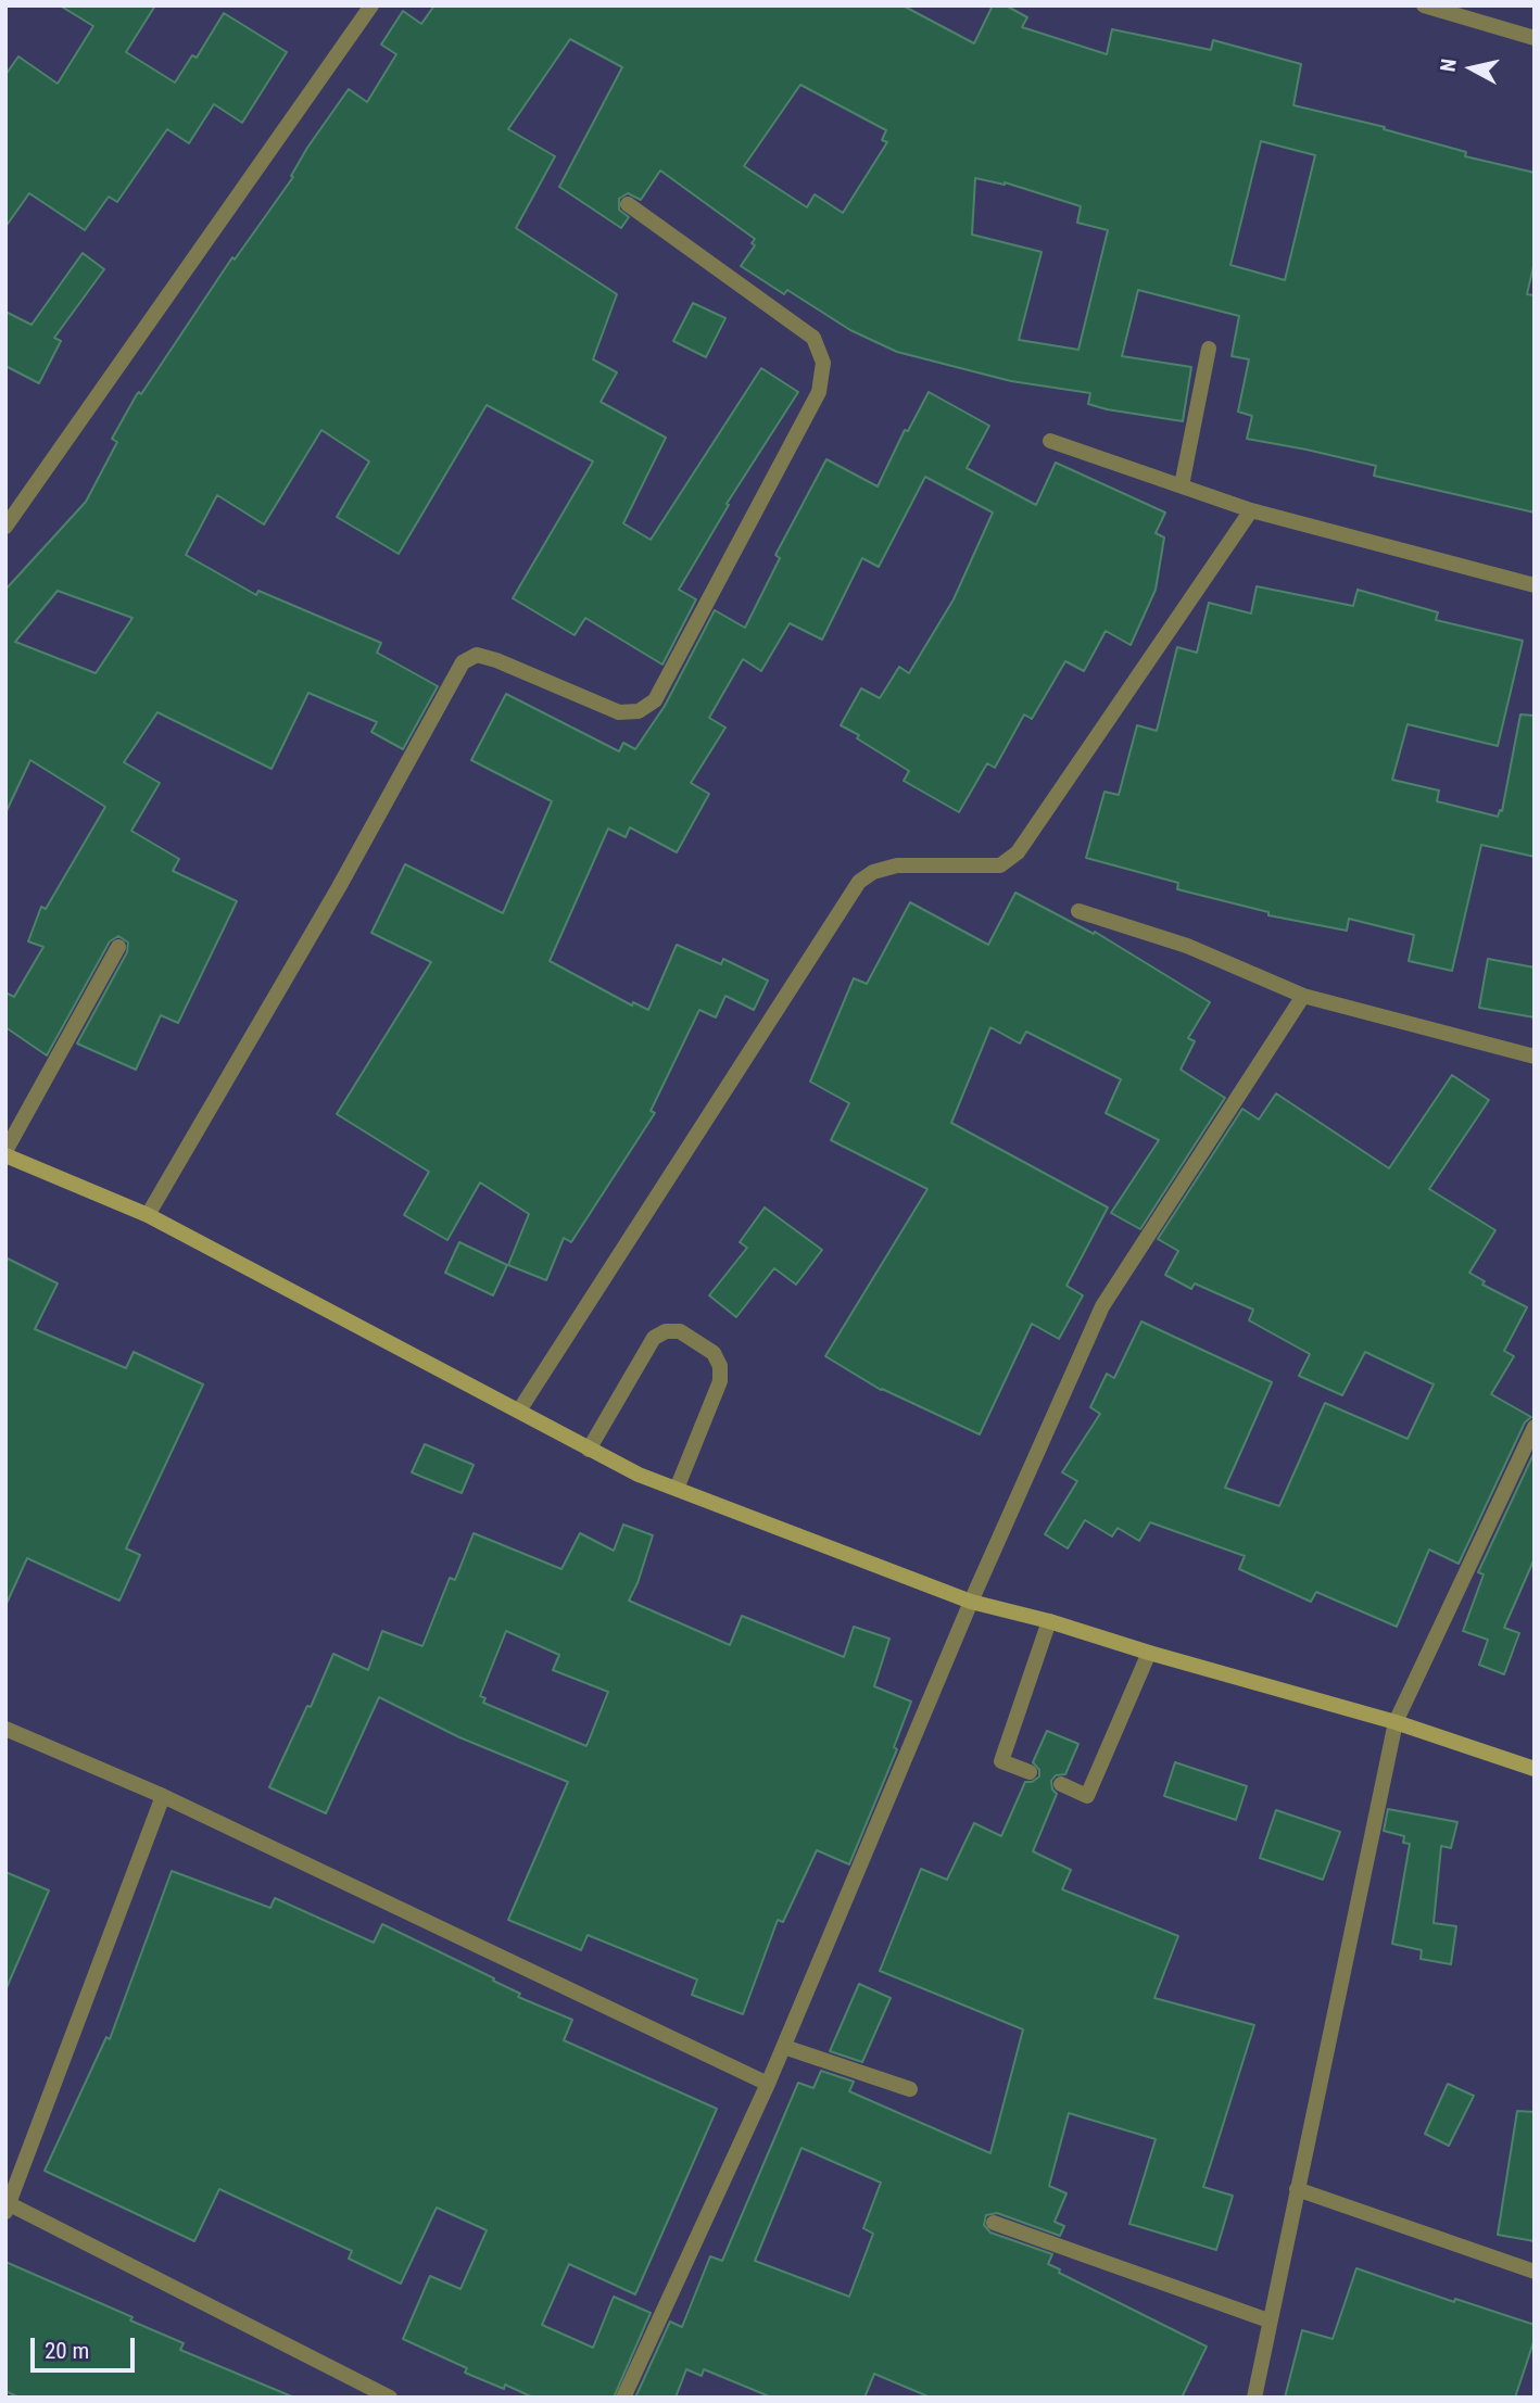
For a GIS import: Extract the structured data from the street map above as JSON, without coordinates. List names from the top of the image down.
{
  "scale_bar": "20 m",
  "north": "left"
}
